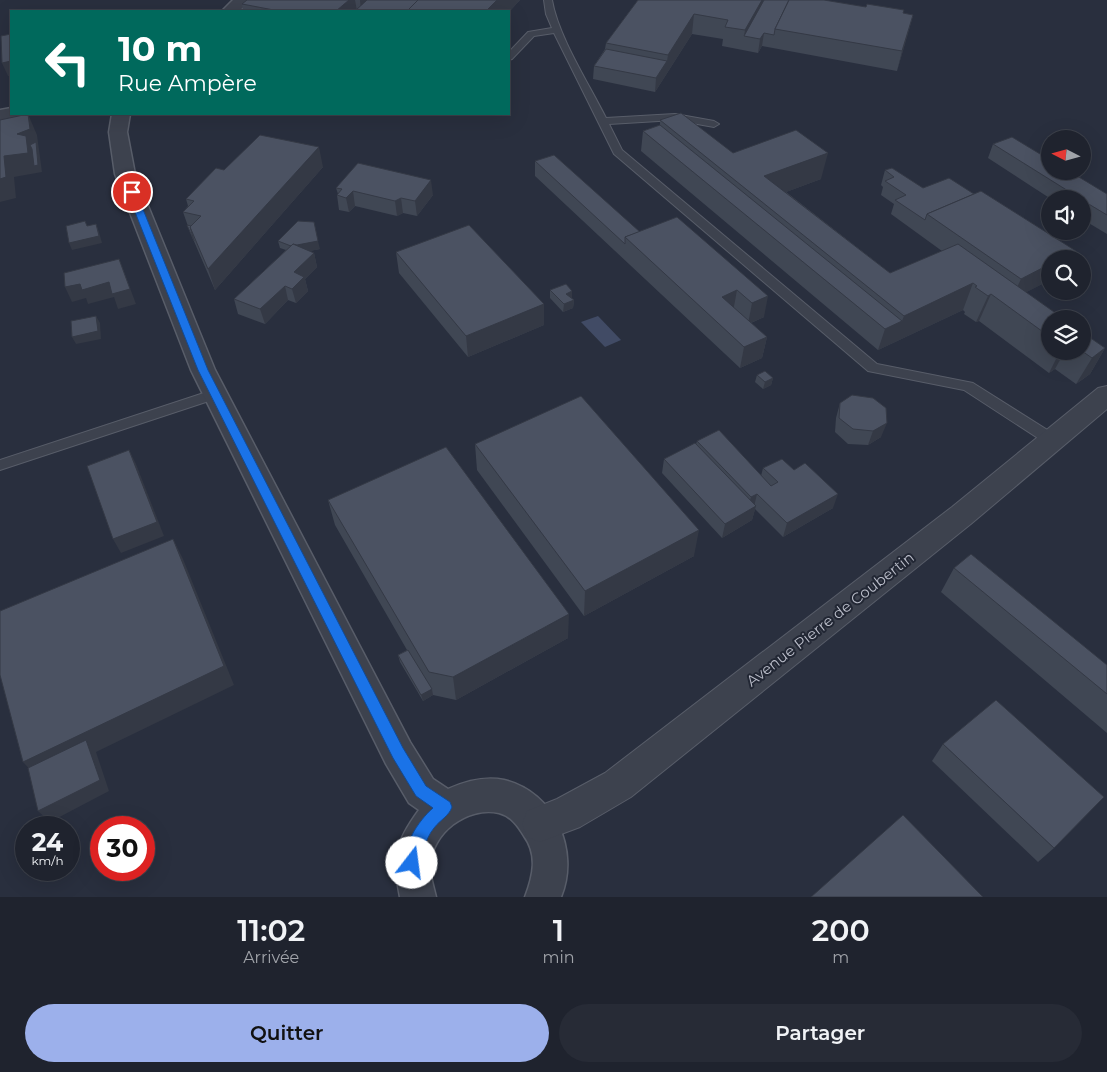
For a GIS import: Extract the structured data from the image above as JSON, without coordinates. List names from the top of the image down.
{
  "streets": {
    "street": ["Avenue Pierre de Coubertin"]
  },
  "north": "left",
  "page": {
    "turn": ["10 m", "Rue Ampère"],
    "speed": "24 km/h",
    "limit": "30",
    "eta": [
      "11:02",
      "Arrivée",
      "1",
      "min",
      "200",
      "m"
    ],
    "buttons": ["Quitter", "Partager"]
  }
}
